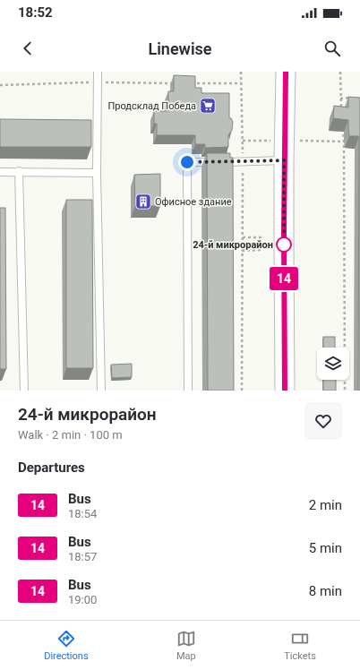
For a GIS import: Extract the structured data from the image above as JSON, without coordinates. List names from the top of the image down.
{
  "places": {
    "supermarket": ["Продсклад Победа"],
    "building": ["Офисное здание"],
    "other": ["24-й микрорайон"]
  },
  "lines": ["bus line 14"],
  "page": {
    "status": "18:52",
    "header": "Linewise",
    "on_map": "14",
    "heading": [
      ["24-й микрорайон", "Walk · 2 min · 100 m"],
      "Departures"
    ],
    "list": [
      {
        "mark": "14",
        "name": "Bus",
        "note": "18:54",
        "value": "2 min"
      },
      {
        "mark": "14",
        "name": "Bus",
        "note": "18:57",
        "value": "5 min"
      },
      {
        "mark": "14",
        "name": "Bus",
        "note": "19:00",
        "value": "8 min"
      }
    ],
    "tabs": ["Directions", "Map", "Tickets"]
  }
}
